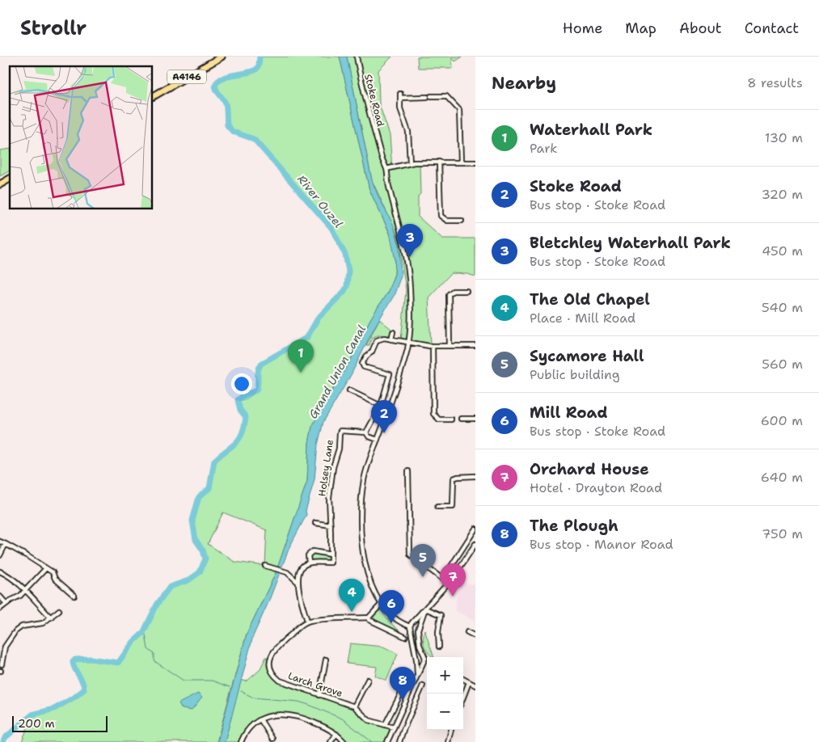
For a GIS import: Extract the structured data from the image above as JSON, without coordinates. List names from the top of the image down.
{
  "streets": {
    "highway": ["A4146"],
    "street": ["Stoke Road", "Holsey Lane", "Larch Grove"]
  },
  "water": ["River Ouzel", "Grand Union Canal"],
  "scale_bar": "200 m",
  "page": {
    "header": "Strollr",
    "nav": [
      "Home",
      "Map",
      "About",
      "Contact"
    ],
    "heading": ["Nearby", "8 results"],
    "list": [
      {
        "mark": "1",
        "name": "Waterhall Park",
        "note": "Park",
        "value": "130 m"
      },
      {
        "mark": "2",
        "name": "Stoke Road",
        "note": "Bus stop · Stoke Road",
        "value": "320 m"
      },
      {
        "mark": "3",
        "name": "Bletchley Waterhall Park",
        "note": "Bus stop · Stoke Road",
        "value": "450 m"
      },
      {
        "mark": "4",
        "name": "The Old Chapel",
        "note": "Place · Mill Road",
        "value": "540 m"
      },
      {
        "mark": "5",
        "name": "Sycamore Hall",
        "note": "Public building",
        "value": "560 m"
      },
      {
        "mark": "6",
        "name": "Mill Road",
        "note": "Bus stop · Stoke Road",
        "value": "600 m"
      },
      {
        "mark": "7",
        "name": "Orchard House",
        "note": "Hotel · Drayton Road",
        "value": "640 m"
      },
      {
        "mark": "8",
        "name": "The Plough",
        "note": "Bus stop · Manor Road",
        "value": "750 m"
      }
    ],
    "pins": [
      "3",
      "1",
      "2",
      "5",
      "7",
      "4",
      "6",
      "8"
    ],
    "map_buttons": ["+", "−"],
    "scale": "200 m"
  }
}
